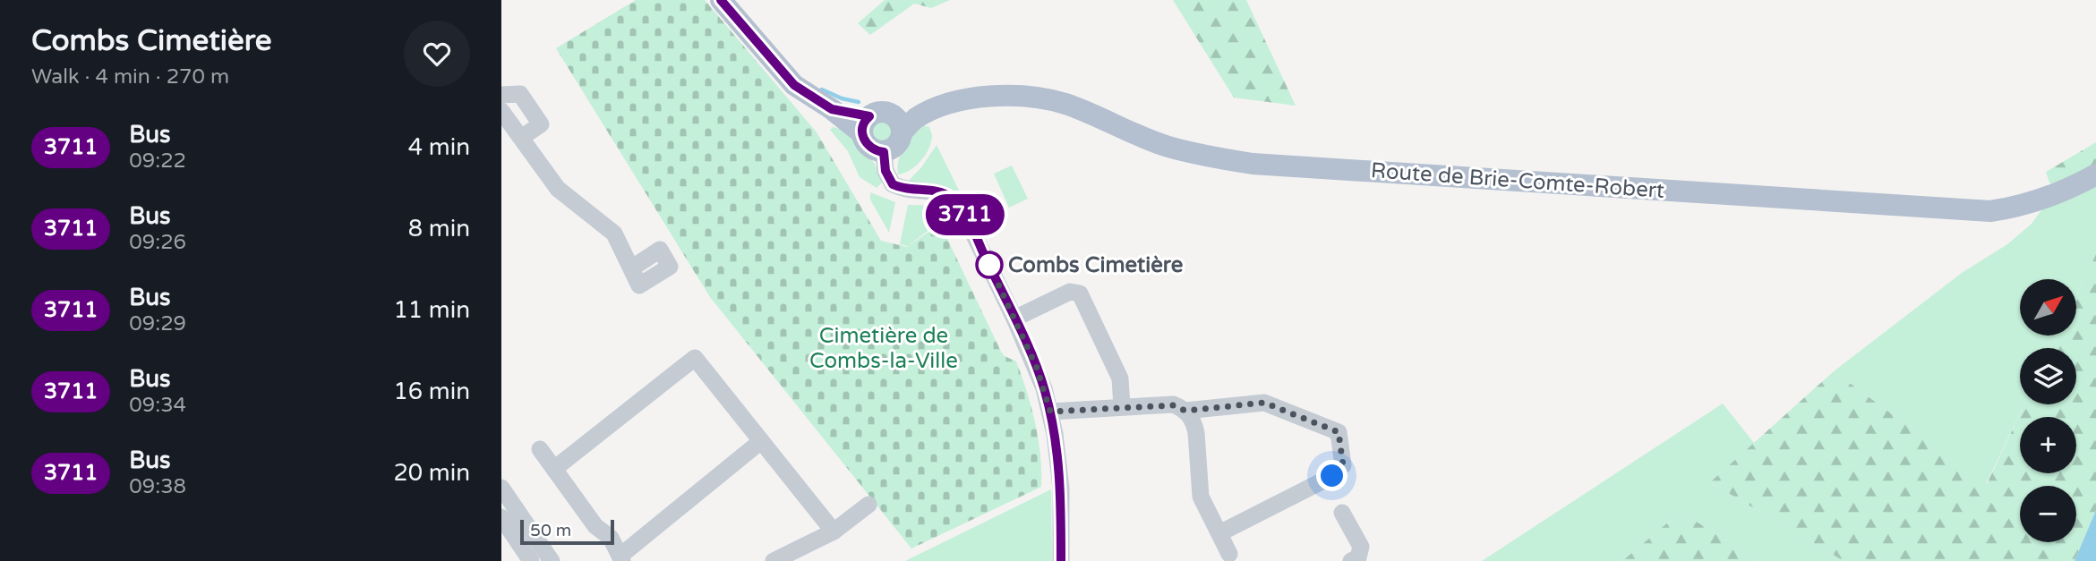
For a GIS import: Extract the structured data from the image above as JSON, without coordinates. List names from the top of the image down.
{
  "streets": {
    "main road": ["Route de Brie-Comte-Robert"]
  },
  "parks": ["Cimetière de Combs-la-Ville"],
  "places": ["Combs Cimetière"],
  "lines": ["bus line 3711"],
  "scale_bar": "50 m",
  "north": "top right",
  "page": {
    "heading": ["Combs Cimetière", "Walk · 4 min · 270 m"],
    "on_map": "3711",
    "list": [
      {
        "mark": "3711",
        "name": "Bus",
        "note": "09:22",
        "value": "4 min"
      },
      {
        "mark": "3711",
        "name": "Bus",
        "note": "09:26",
        "value": "8 min"
      },
      {
        "mark": "3711",
        "name": "Bus",
        "note": "09:29",
        "value": "11 min"
      },
      {
        "mark": "3711",
        "name": "Bus",
        "note": "09:34",
        "value": "16 min"
      },
      {
        "mark": "3711",
        "name": "Bus",
        "note": "09:38",
        "value": "20 min"
      }
    ],
    "map_buttons": ["+", "−"],
    "scale": "50 m"
  }
}
